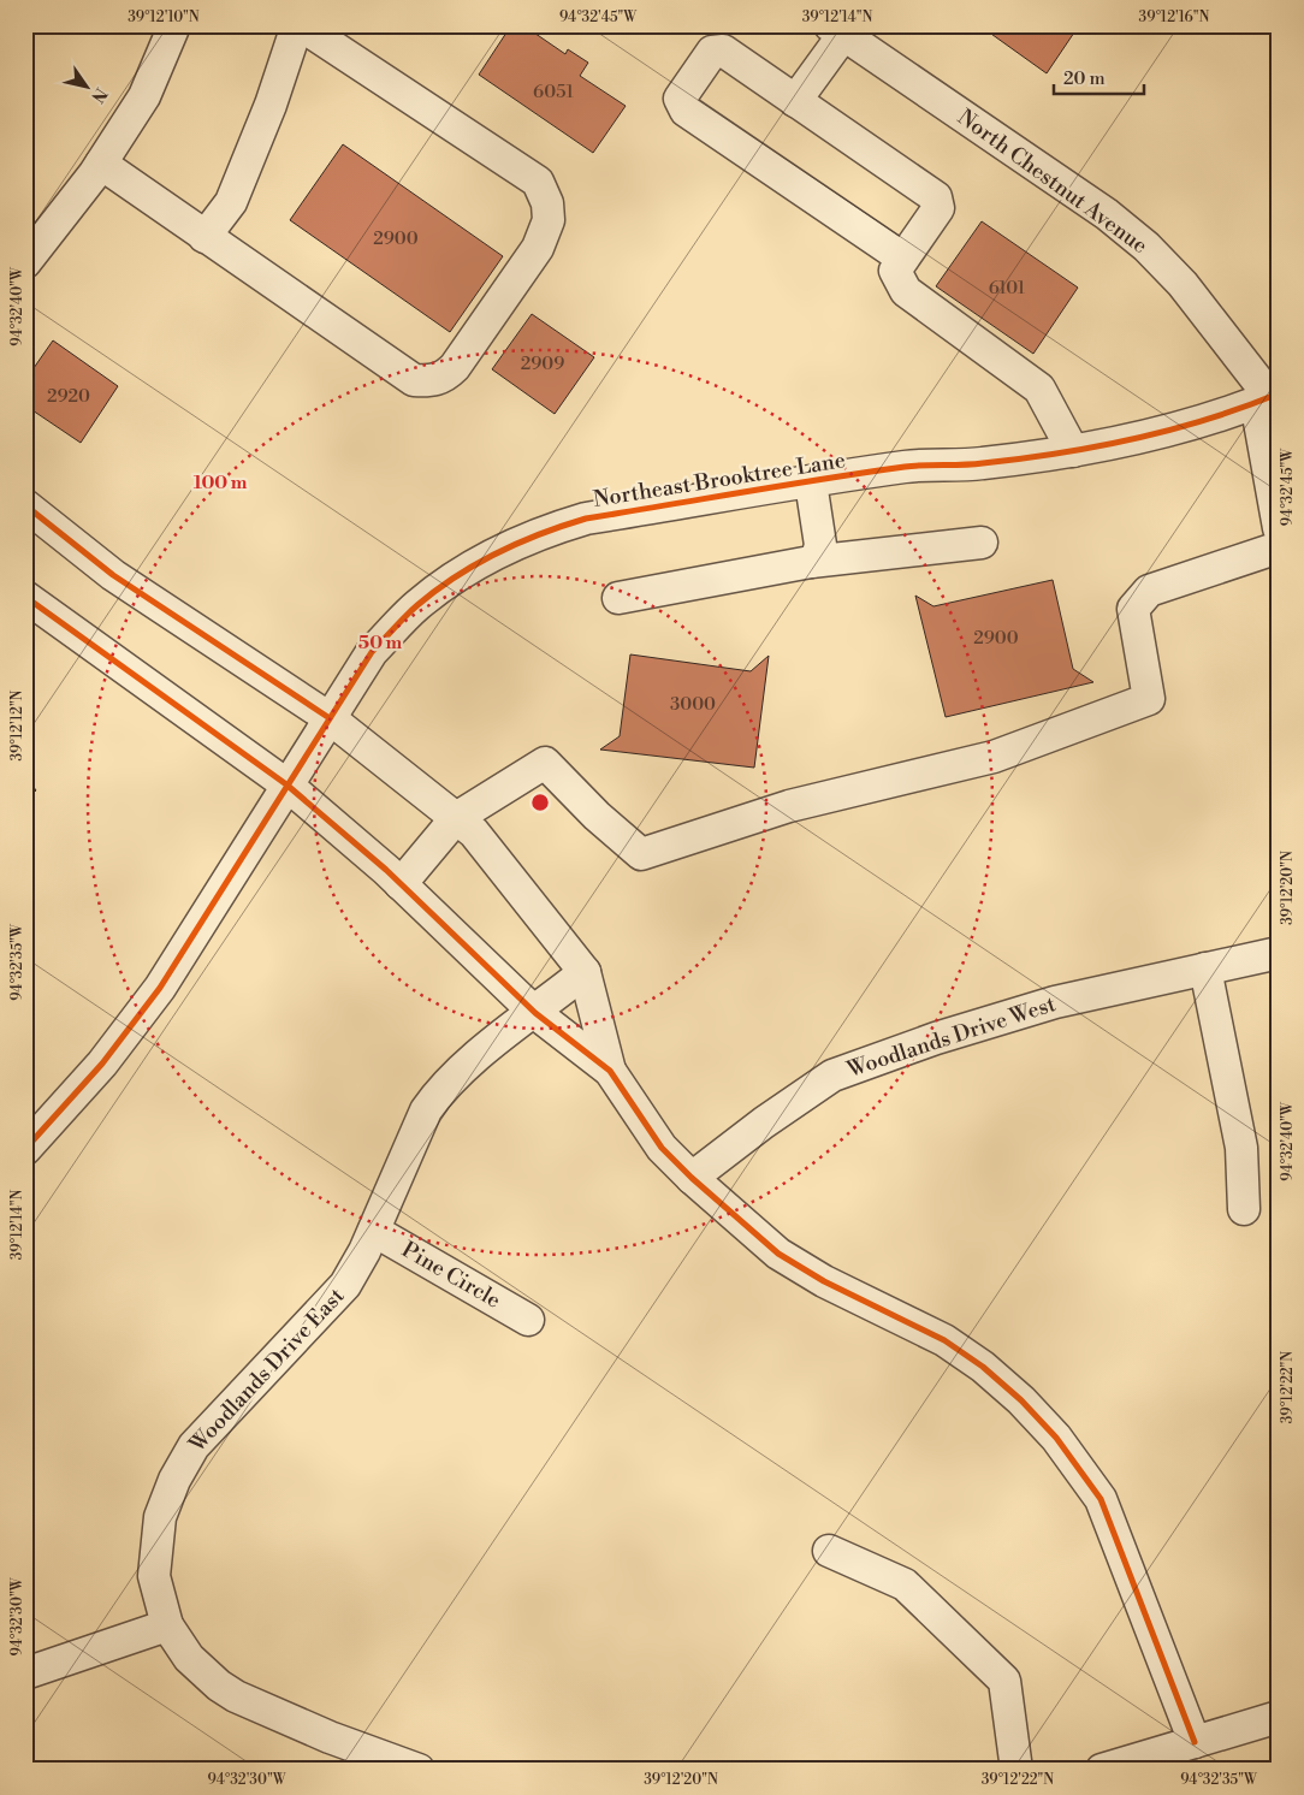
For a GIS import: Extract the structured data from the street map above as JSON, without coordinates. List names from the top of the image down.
{
  "streets": {
    "street": [
      "North Chestnut Avenue",
      "Northeast Brooktree Lane",
      "Woodlands Drive West",
      "Pine Circle",
      "Woodlands Drive East"
    ]
  },
  "crossings": [
    ["North Chestnut Avenue", "Northeast Brooktree Lane"],
    ["Pine Circle", "Woodlands Drive East"]
  ],
  "house_numbers": [
    "6051",
    "2900",
    "6101",
    "2909",
    "2920",
    "2900",
    "3000"
  ],
  "scale_bar": "20 m",
  "north": "bottom right",
  "coordinates": [
    "39°12'10\"N",
    "94°32'45\"W",
    "39°12'14\"N",
    "39°12'16\"N",
    "94°32'40\"W",
    "39°12'12\"N",
    "39°12'20\"N",
    "94°32'35\"W",
    "39°12'22\"N",
    "94°32'30\"W"
  ],
  "rings": ["100 m", "50 m"]
}
